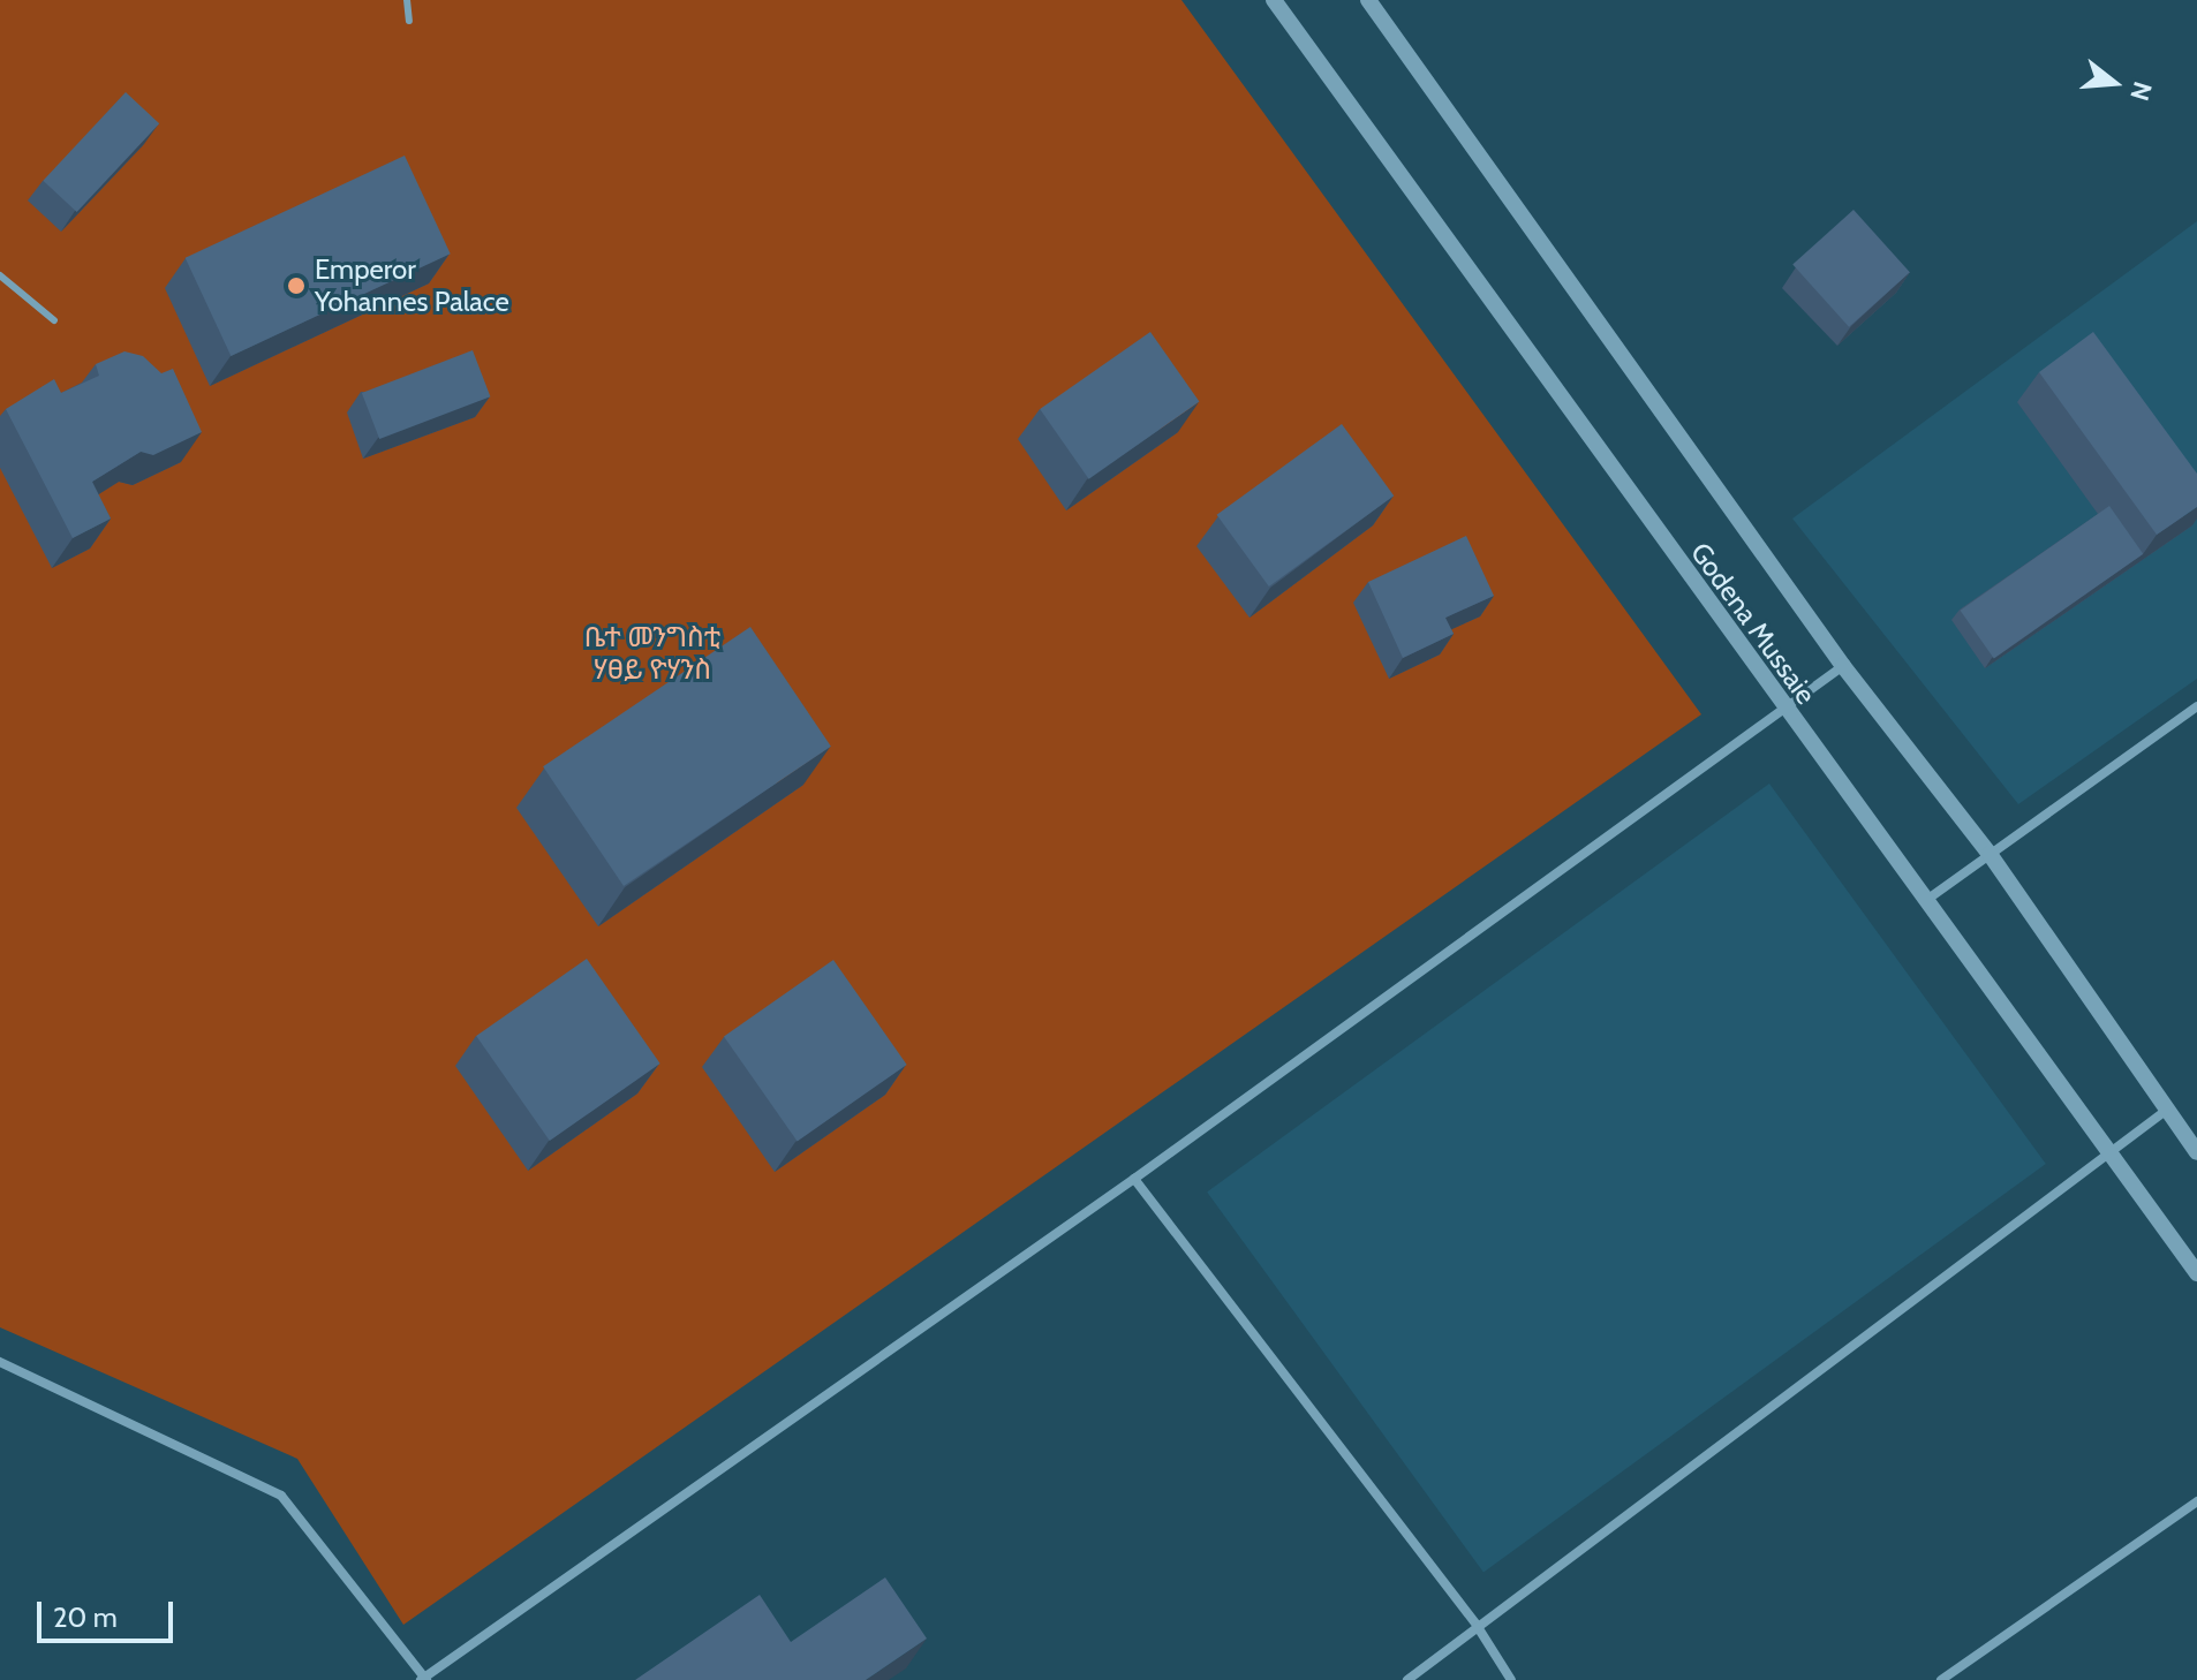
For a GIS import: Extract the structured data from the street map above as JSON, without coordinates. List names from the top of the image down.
{
  "streets": {
    "street": ["Godena Mussaie"]
  },
  "parks": ["ቤተ መንግስቲ ሃፀይ ዮሃንስ"],
  "places": ["Emperor Yohannes Palace"],
  "scale_bar": "20 m",
  "north": "right"
}
